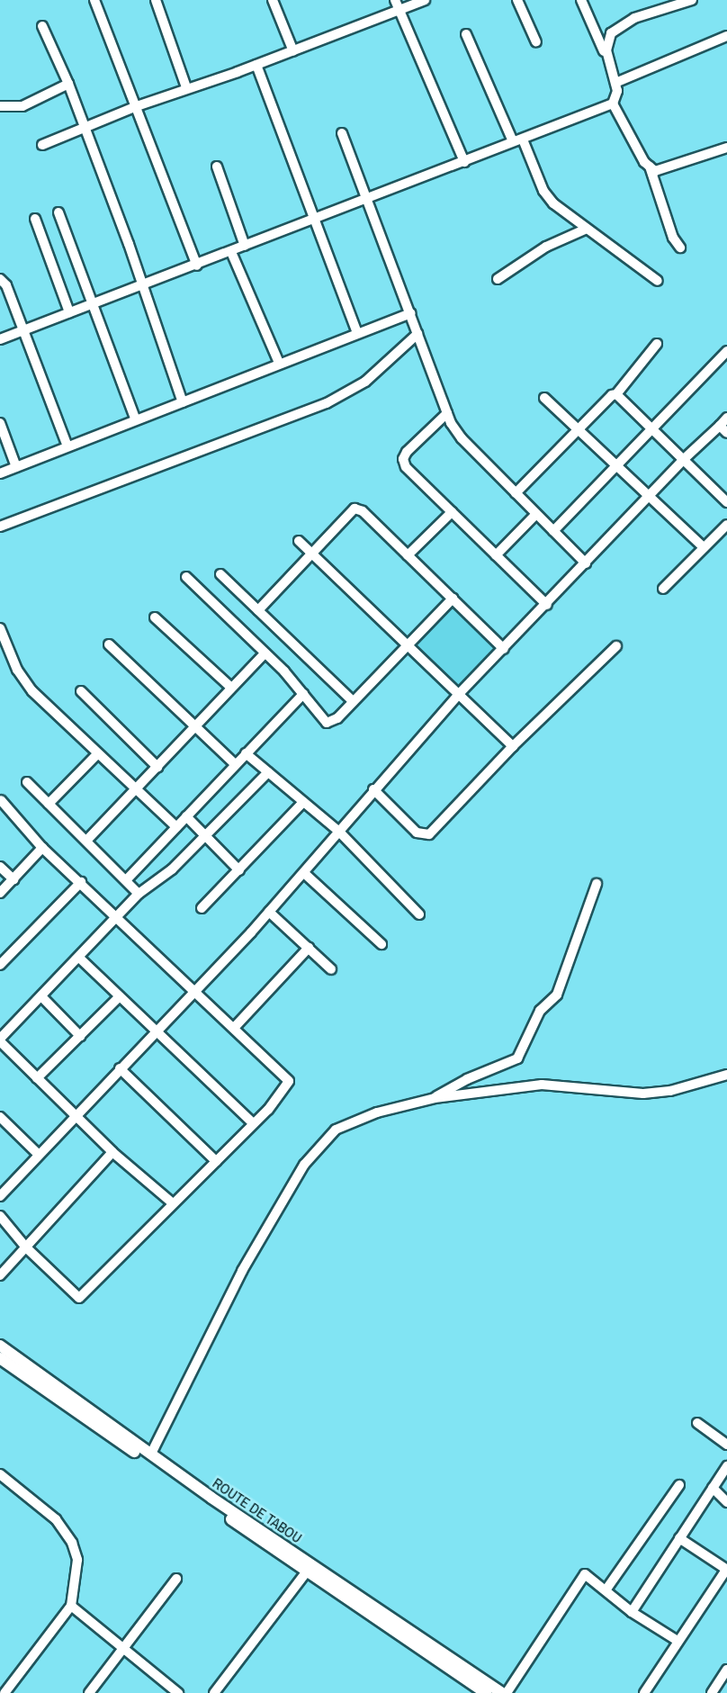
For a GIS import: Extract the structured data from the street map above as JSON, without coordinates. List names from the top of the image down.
{
  "streets": {
    "main road": ["ROUTE DE TABOU"]
  }
}
